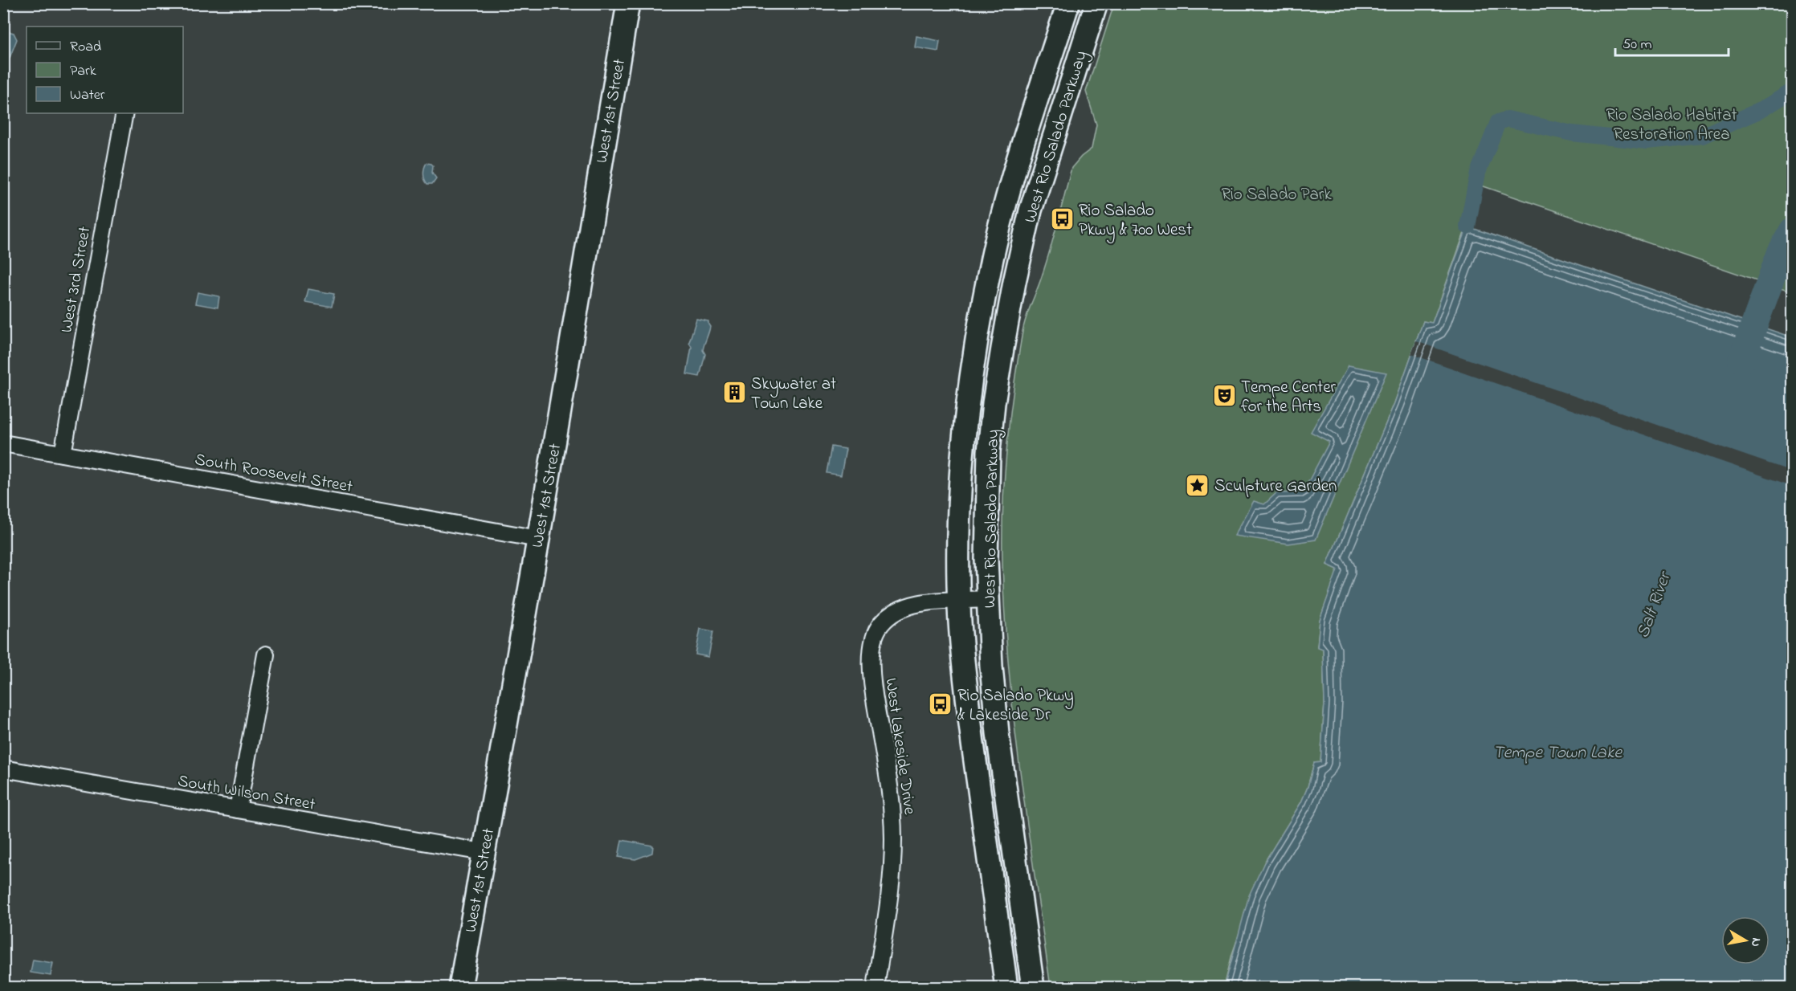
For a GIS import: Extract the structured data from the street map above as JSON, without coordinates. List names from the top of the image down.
{
  "streets": {
    "main road": ["West 1st Street", "West Rio Salado Parkway"],
    "street": [
      "West 3rd Street",
      "South Roosevelt Street",
      "West Lakeside Drive",
      "South Wilson Street"
    ]
  },
  "crossings": [
    ["West 1st Street", "South Roosevelt Street"],
    ["West 1st Street", "South Wilson Street"],
    ["West Rio Salado Parkway", "West Lakeside Drive"],
    ["West 3rd Street", "South Roosevelt Street"]
  ],
  "water": ["Salt River", "Tempe Town Lake"],
  "parks": ["Rio Salado Habitat Restoration Area", "Rio Salado Park"],
  "places": {
    "bus stop": ["Rio Salado Pkwy & 700 West", "Rio Salado Pkwy & Lakeside Dr"],
    "building": ["Skywater at Town Lake"],
    "theatre": ["Tempe Center for the Arts"],
    "place": ["Sculpture Garden"]
  },
  "legend": ["Road", "Park", "Water"],
  "scale_bar": "50 m",
  "north": "right"
}
